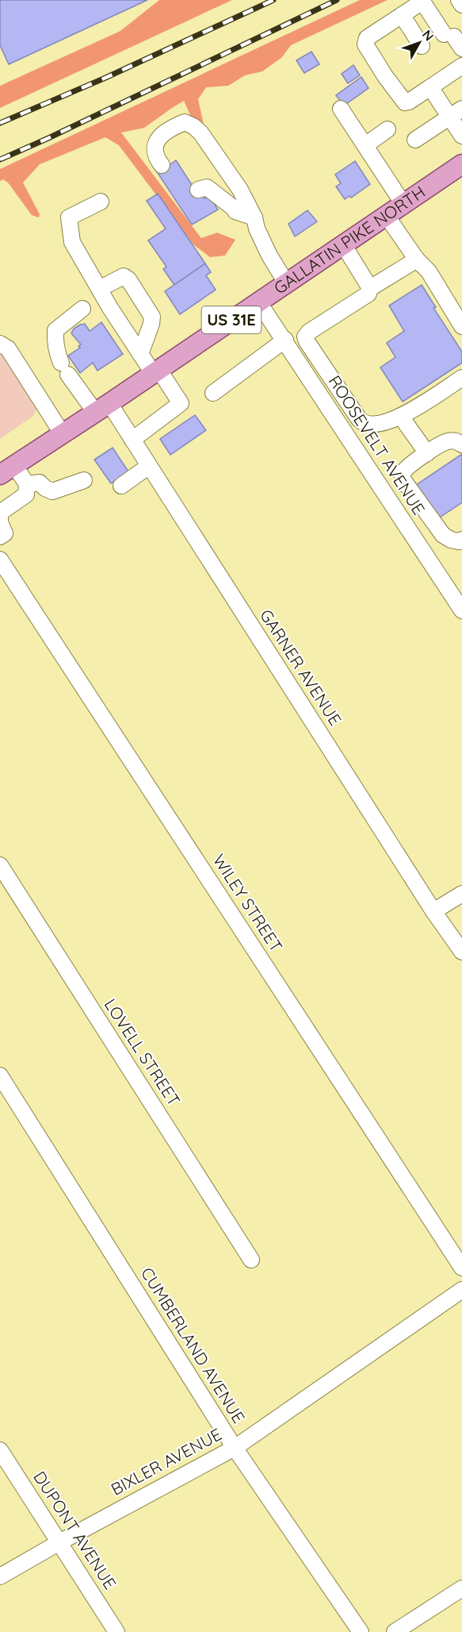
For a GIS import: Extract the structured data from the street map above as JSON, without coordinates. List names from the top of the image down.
{
  "streets": {
    "main road": ["GALLATIN PIKE NORTH", "US 31E"],
    "street": [
      "ROOSEVELT AVENUE",
      "GARNER AVENUE",
      "WILEY STREET",
      "LOVELL STREET",
      "CUMBERLAND AVENUE",
      "BIXLER AVENUE",
      "DUPONT AVENUE"
    ]
  },
  "crossings": [
    ["GALLATIN PIKE NORTH", "ROOSEVELT AVENUE"],
    ["GALLATIN PIKE NORTH", "GARNER AVENUE"],
    ["CUMBERLAND AVENUE", "BIXLER AVENUE"],
    ["BIXLER AVENUE", "DUPONT AVENUE"]
  ],
  "north": "top right"
}
